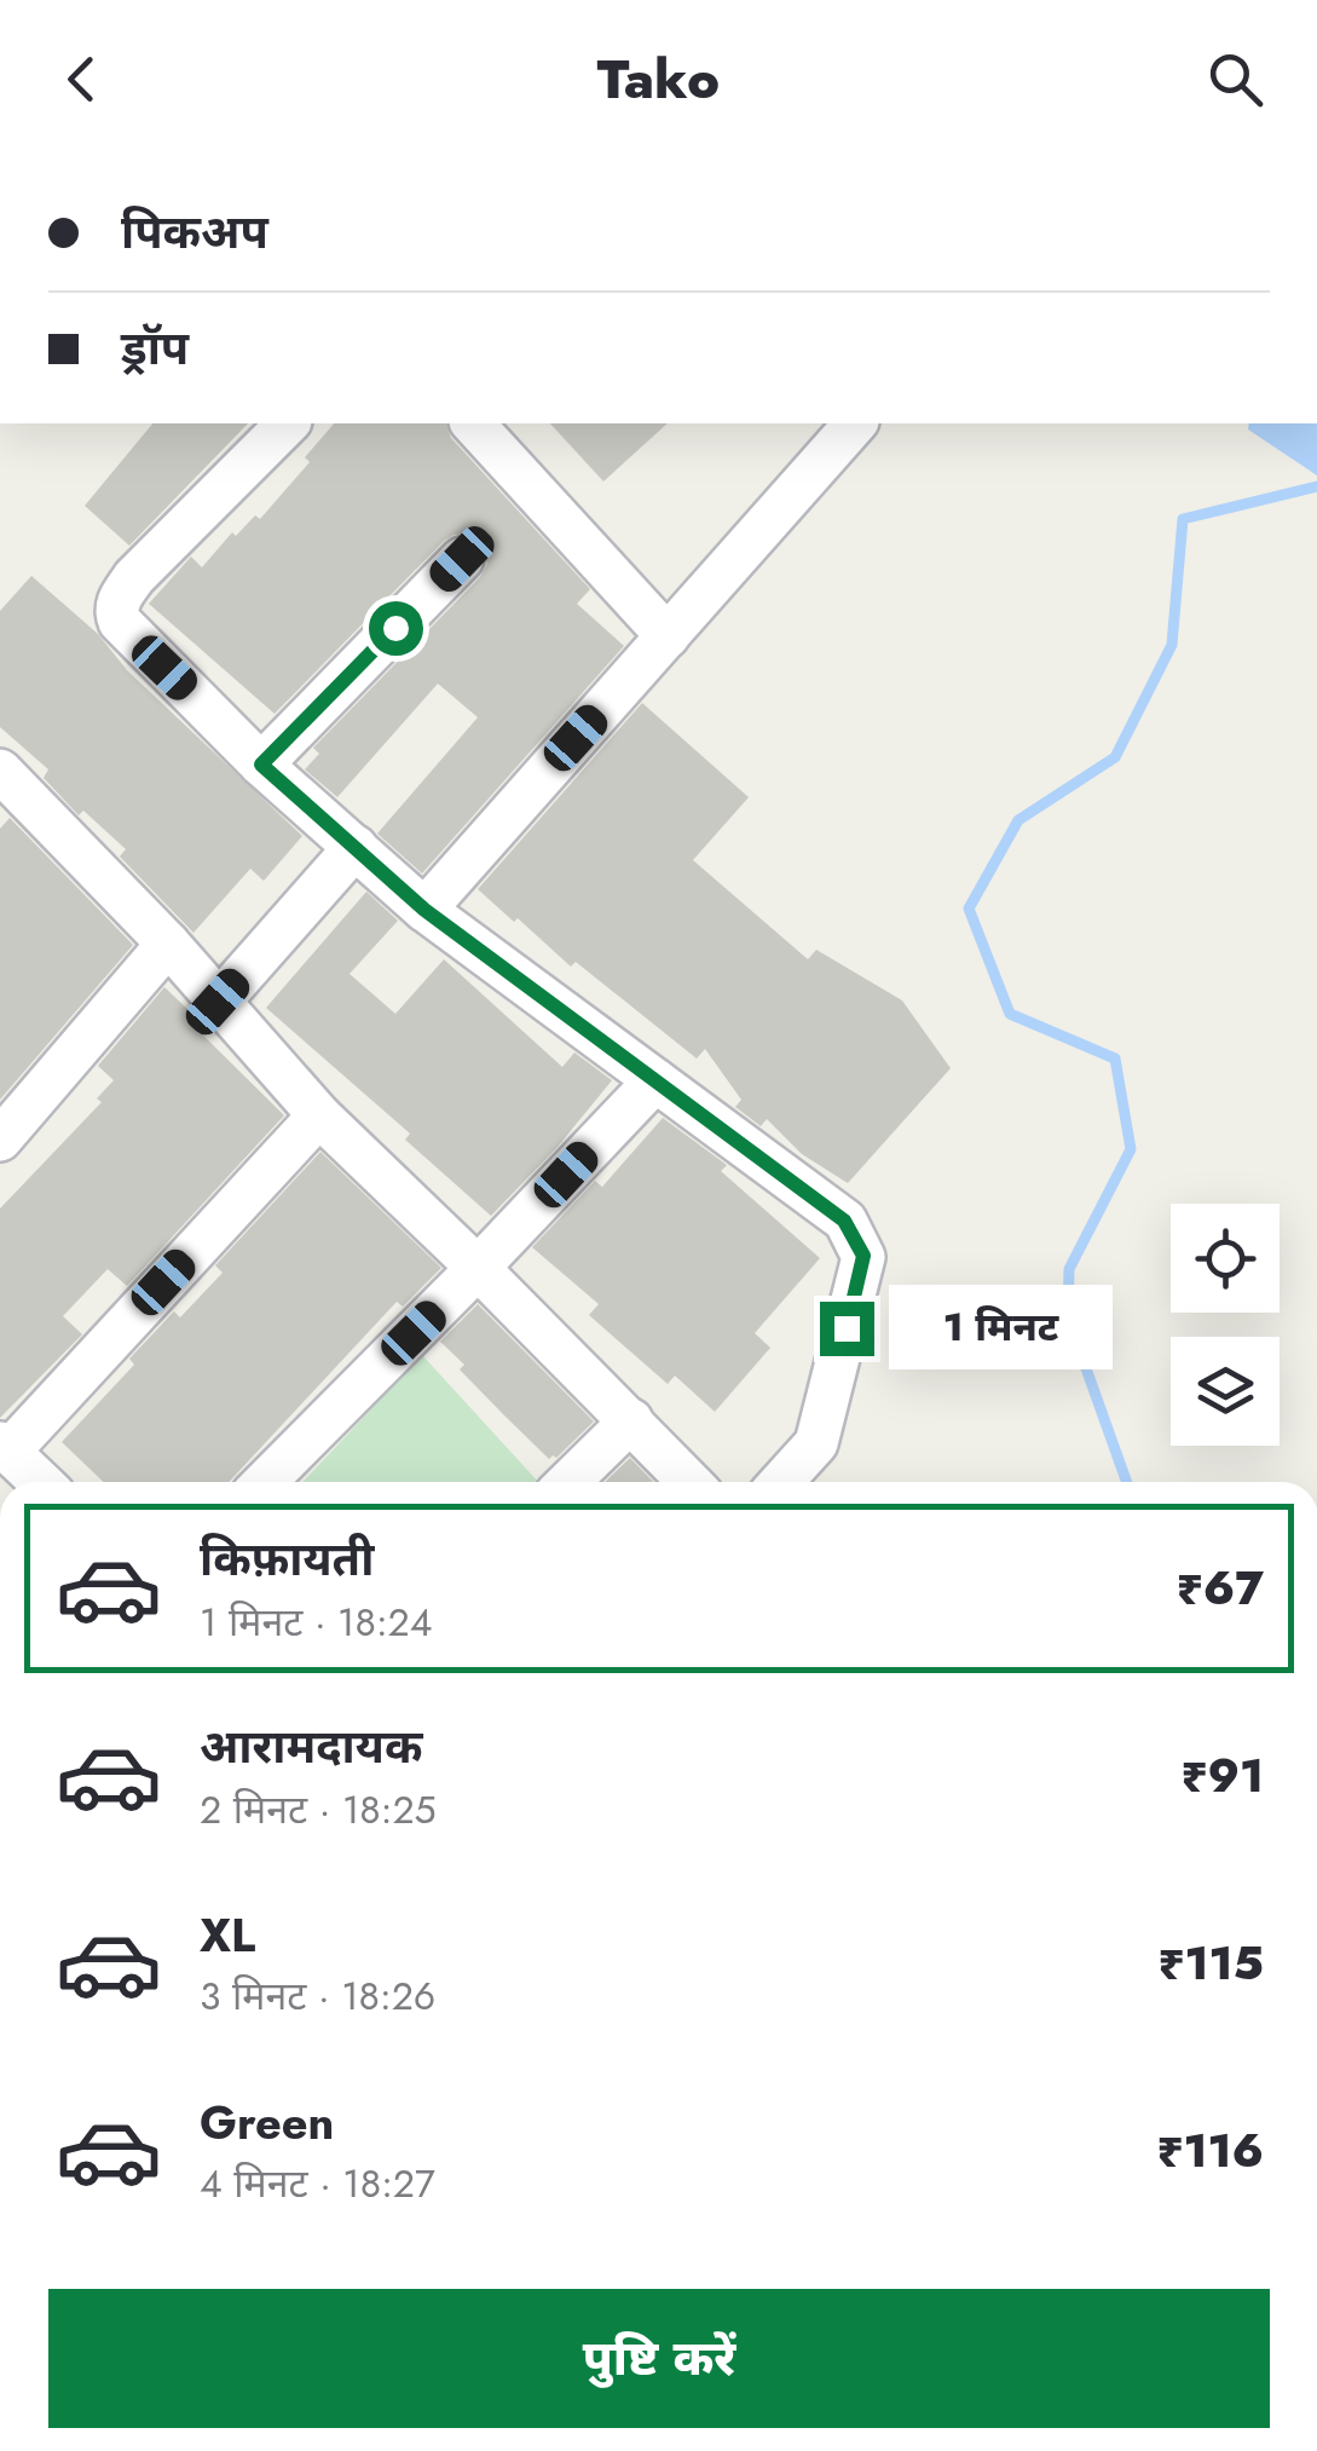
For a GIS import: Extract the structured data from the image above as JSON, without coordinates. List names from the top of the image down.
{
  "page": {
    "header": "Tako",
    "banner": ["पिकअप", "ड्रॉप"],
    "bubble": "1 मिनट",
    "list": [
      {
        "name": "किफ़ायती",
        "note": "1 मिनट · 18:24",
        "value": "₹67"
      },
      {
        "name": "आरामदायक",
        "note": "2 मिनट · 18:25",
        "value": "₹91"
      },
      {
        "name": "XL",
        "note": "3 मिनट · 18:26",
        "value": "₹115"
      },
      {
        "name": "Green",
        "note": "4 मिनट · 18:27",
        "value": "₹116"
      }
    ],
    "buttons": "पुष्टि करें"
  }
}
